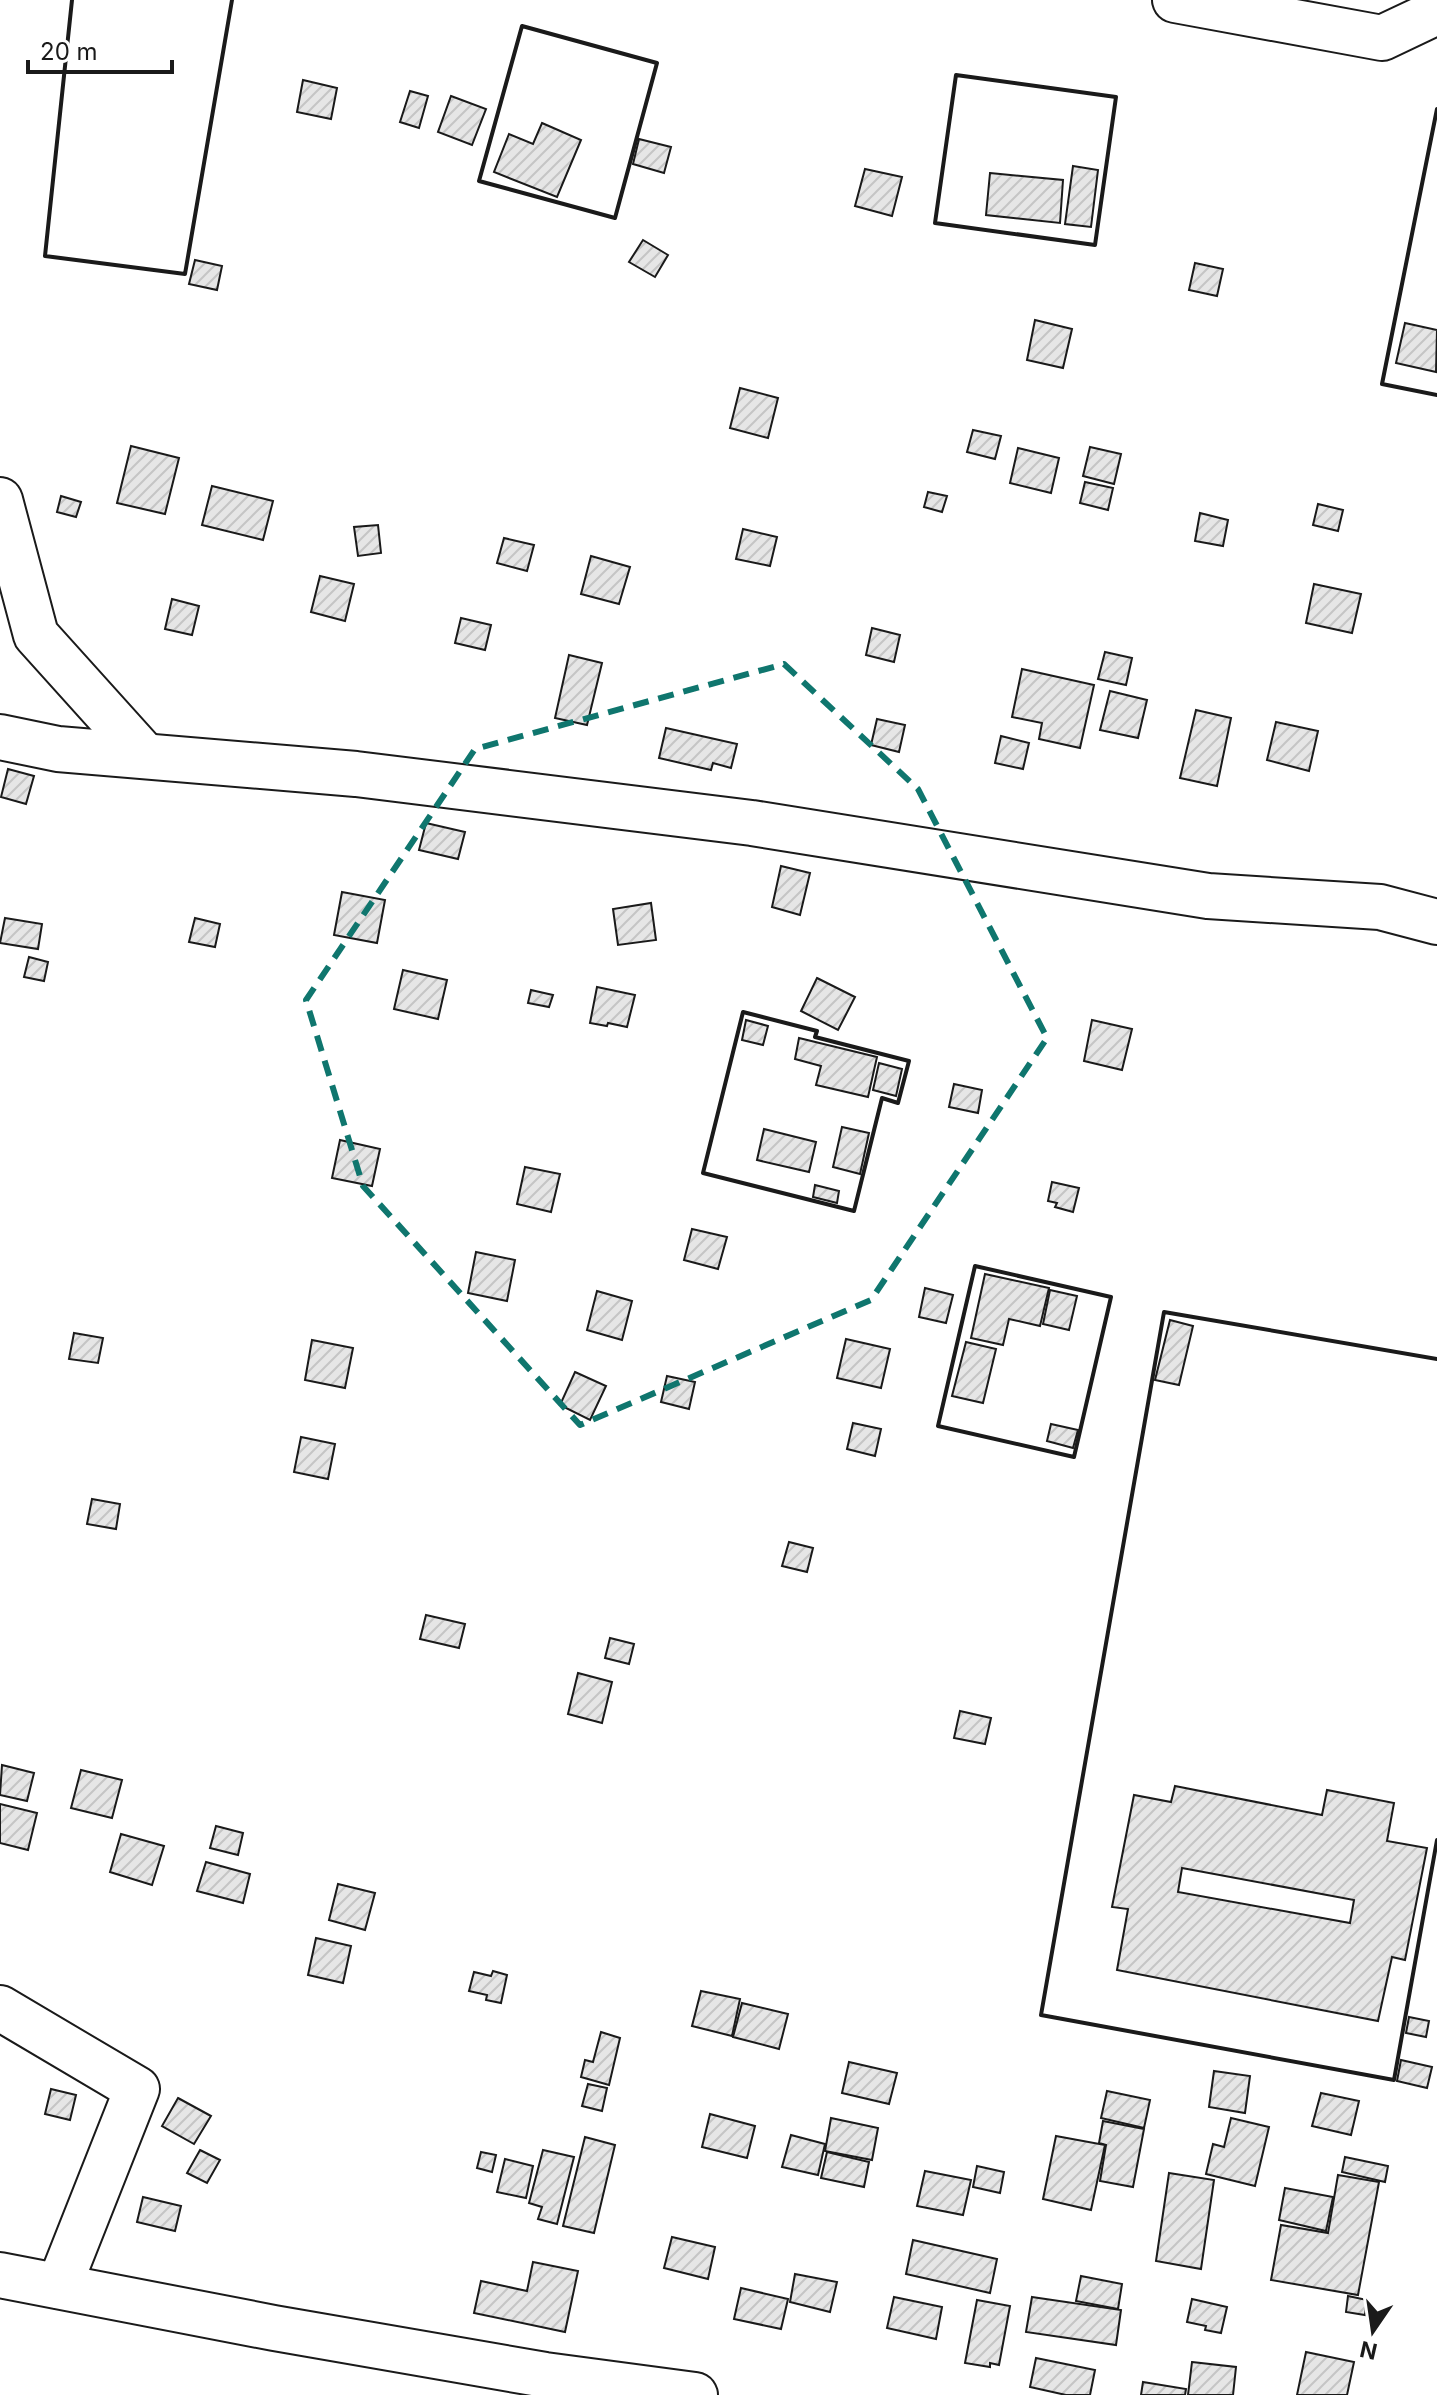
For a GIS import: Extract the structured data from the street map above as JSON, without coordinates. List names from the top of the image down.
{
  "scale_bar": "20 m",
  "north": "bottom"
}
